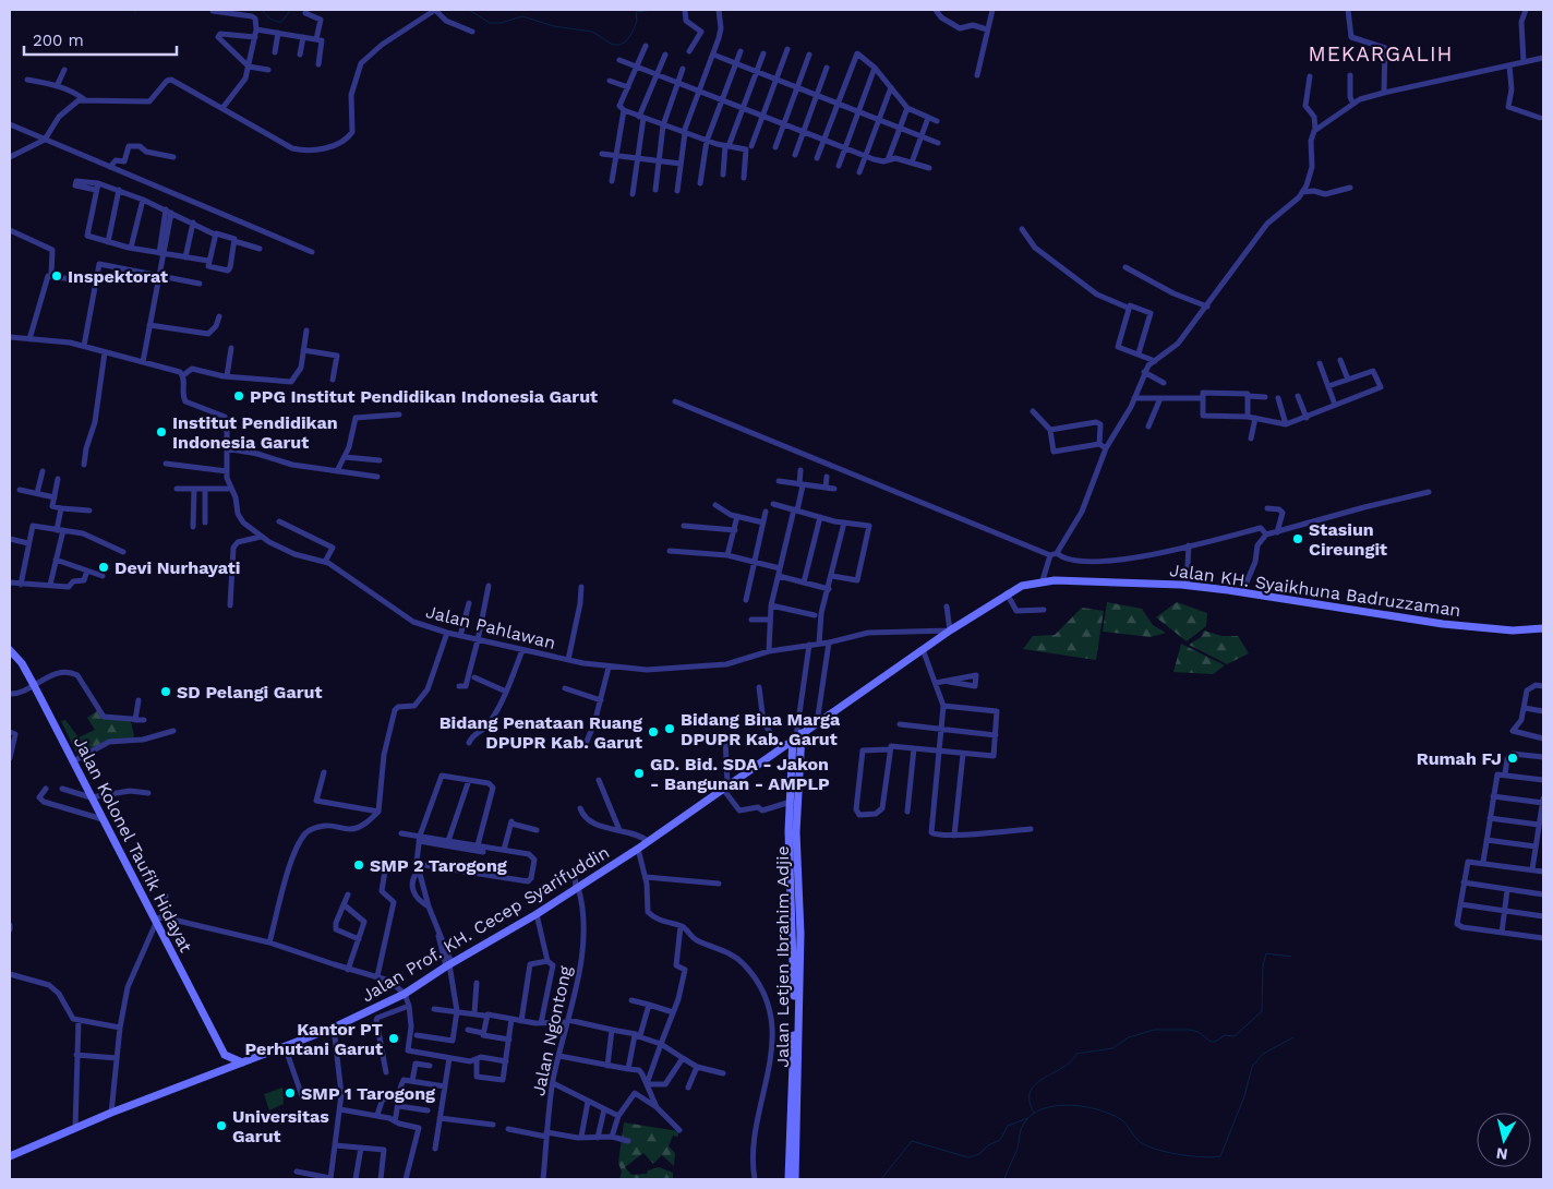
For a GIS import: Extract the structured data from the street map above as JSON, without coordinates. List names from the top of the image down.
{
  "streets": {
    "main road": [
      "Jalan KH. Syaikhuna Badruzzaman",
      "Jalan Kolonel Taufik Hidayat",
      "Jalan Prof. KH. Cecep Syarifuddin",
      "Jalan Letjen Ibrahim Adjie"
    ],
    "street": ["Jalan Pahlawan", "Jalan Ngontong"]
  },
  "crossings": [
    ["Jalan KH. Syaikhuna Badruzzaman", "Jalan Pahlawan"],
    ["Jalan KH. Syaikhuna Badruzzaman", "Jalan Prof. KH. Cecep Syarifuddin"],
    ["Jalan KH. Syaikhuna Badruzzaman", "Jalan Letjen Ibrahim Adjie"],
    ["Jalan Prof. KH. Cecep Syarifuddin", "Jalan Letjen Ibrahim Adjie"],
    ["Jalan Prof. KH. Cecep Syarifuddin", "Jalan Ngontong"]
  ],
  "districts": ["MEKARGALIH"],
  "places": [
    "Inspektorat",
    "PPG Institut Pendidikan Indonesia Garut",
    "Institut Pendidikan Indonesia Garut",
    "Stasiun Cireungit",
    "Devi Nurhayati",
    "SD Pelangi Garut",
    "Bidang Bina Marga DPUPR Kab. Garut",
    "Bidang Penataan Ruang DPUPR Kab. Garut",
    "Rumah FJ",
    "GD. Bid. SDA - Jakon - Bangunan - AMPLP",
    "SMP 2 Tarogong",
    "Kantor PT Perhutani Garut",
    "SMP 1 Tarogong",
    "Universitas Garut"
  ],
  "scale_bar": "200 m",
  "north": "bottom"
}
